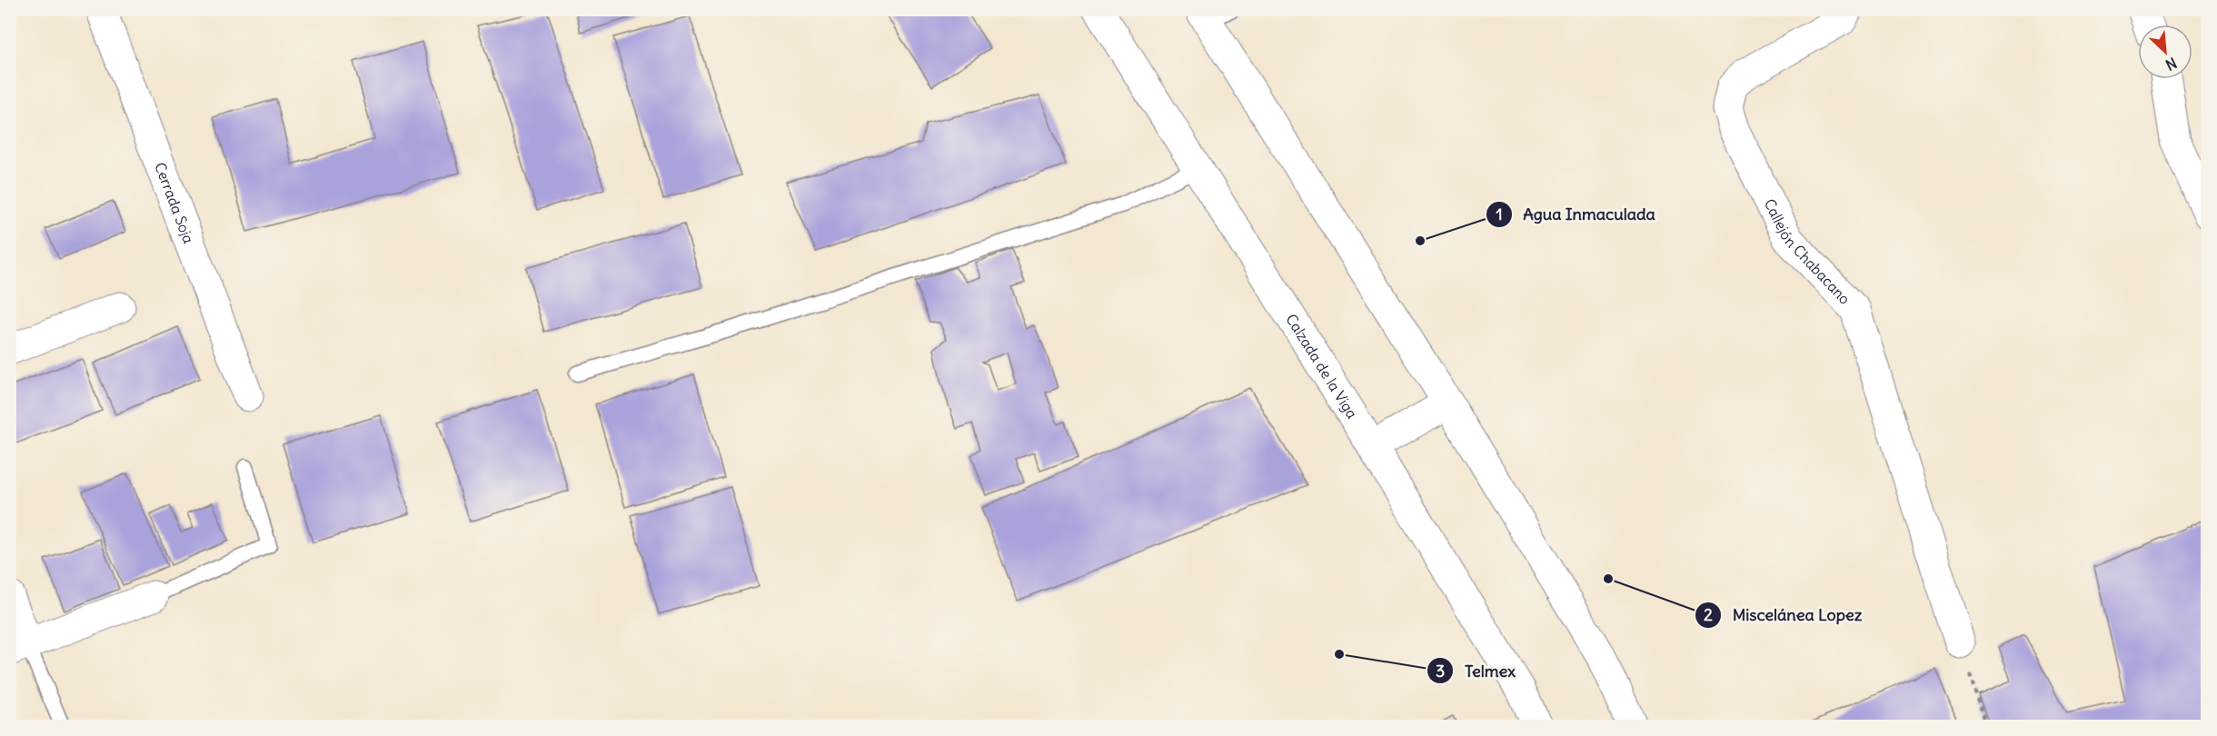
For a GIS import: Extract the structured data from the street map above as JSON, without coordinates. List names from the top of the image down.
{
  "streets": {
    "main road": ["Cerrada Soja", "Callejón Chabacano", "Calzada de la Viga"]
  },
  "places": ["Agua Inmaculada", "Miscelánea Lopez", "Telmex"],
  "north": "bottom right"
}
